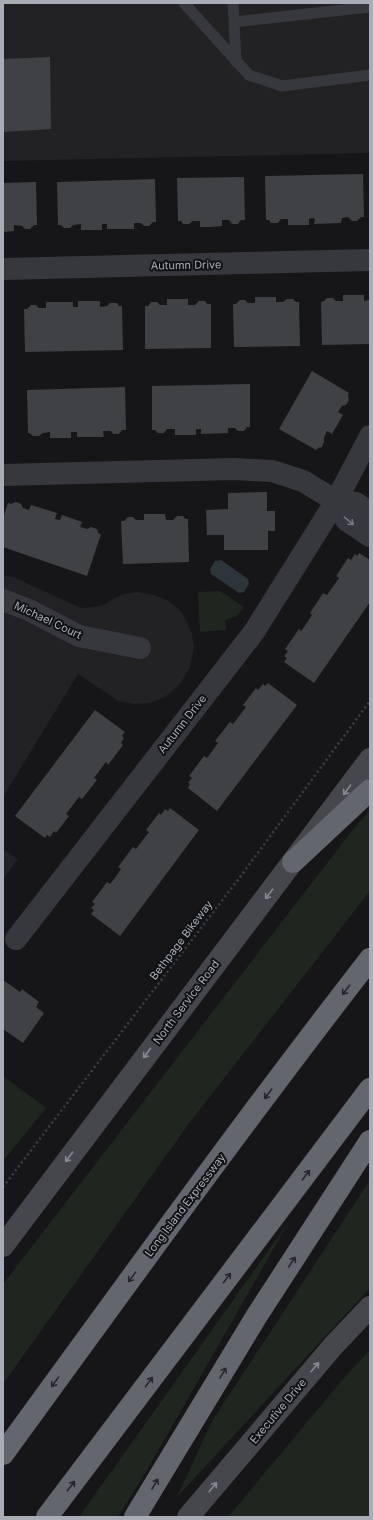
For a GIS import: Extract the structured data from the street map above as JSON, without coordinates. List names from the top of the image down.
{
  "streets": {
    "highway": ["Long Island Expressway"],
    "main road": ["North Service Road", "Executive Drive"],
    "street": ["Autumn Drive", "Michael Court"],
    "path": ["Bethpage Bikeway"]
  },
  "one_way": ["North Service Road", "Executive Drive"]
}
